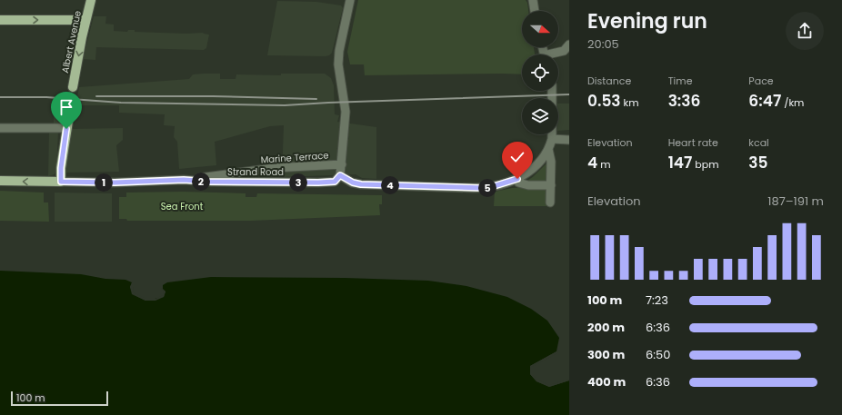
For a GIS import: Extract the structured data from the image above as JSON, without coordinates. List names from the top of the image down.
{
  "streets": {
    "main road": ["Albert Avenue", "Strand Road"],
    "street": ["Marine Terrace"]
  },
  "crossings": [
    ["Marine Terrace", "Strand Road"]
  ],
  "one_way": ["Albert Avenue"],
  "parks": ["Sea Front"],
  "scale_bar": "100 m",
  "north": "right",
  "page": {
    "heading": ["Evening run", "20:05"],
    "stats": [
      ["Distance", "0.53 km"],
      ["Time", "3:36"],
      ["Pace", "6:47 /km"],
      ["Elevation", "4 m"],
      ["Heart rate", "147 bpm"],
      ["kcal", "35"]
    ],
    "pins": [
      "2",
      "1",
      "3",
      "4",
      "5"
    ],
    "chart": ["Elevation", "187–191 m"],
    "list": [
      {
        "name": "100 m",
        "note": "7:23"
      },
      {
        "name": "200 m",
        "note": "6:36"
      },
      {
        "name": "300 m",
        "note": "6:50"
      },
      {
        "name": "400 m",
        "note": "6:36"
      }
    ],
    "scale": "100 m"
  }
}
